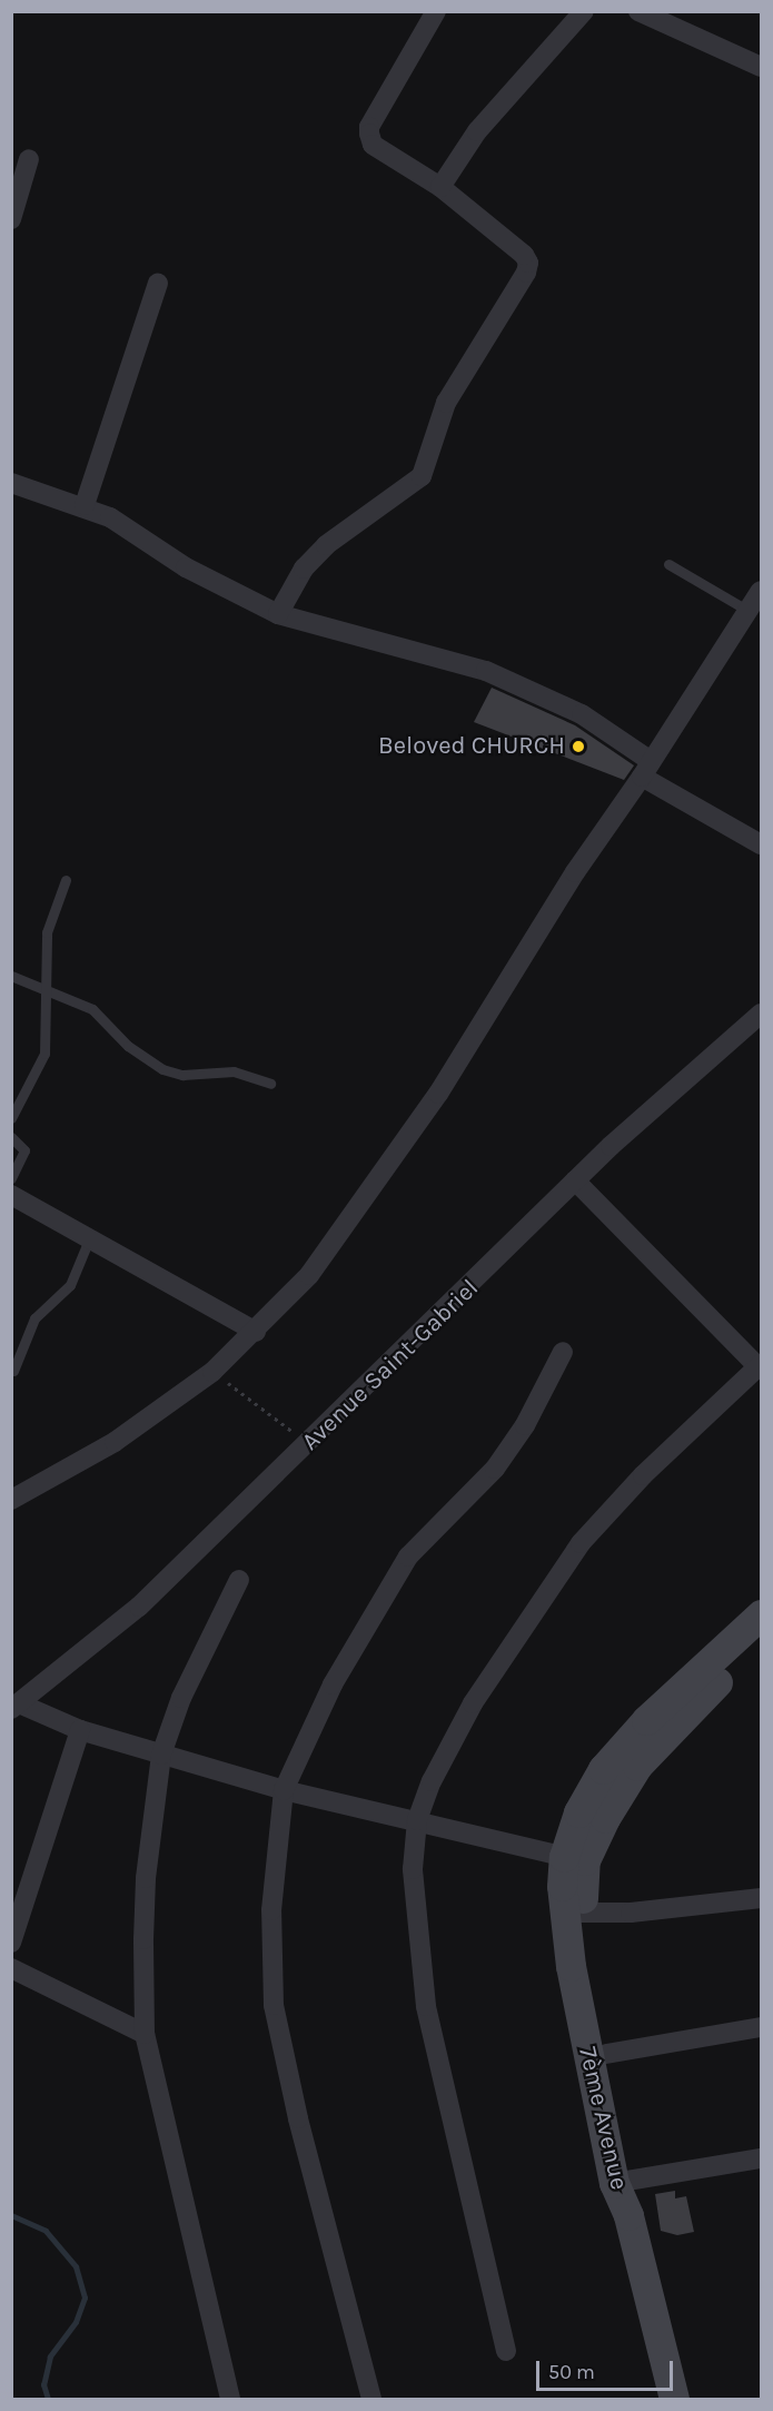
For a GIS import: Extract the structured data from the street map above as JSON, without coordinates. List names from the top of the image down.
{
  "streets": {
    "street": ["Avenue Saint-Gabriel", "7ème Avenue"]
  },
  "places": ["Beloved CHURCH"],
  "scale_bar": "50 m"
}
